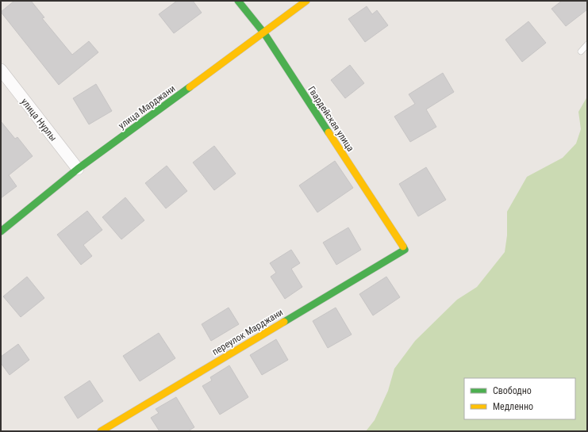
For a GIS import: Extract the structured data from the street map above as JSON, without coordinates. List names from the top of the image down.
{
  "streets": {
    "street": [
      "улица Марджани",
      "Гвардейская улица",
      "улица Нурлы",
      "переулок Марджани"
    ]
  },
  "crossings": [
    ["улица Марджани", "Гвардейская улица"],
    ["улица Марджани", "улица Нурлы"],
    ["Гвардейская улица", "переулок Марджани"]
  ],
  "legend": ["Свободно", "Медленно"]
}
